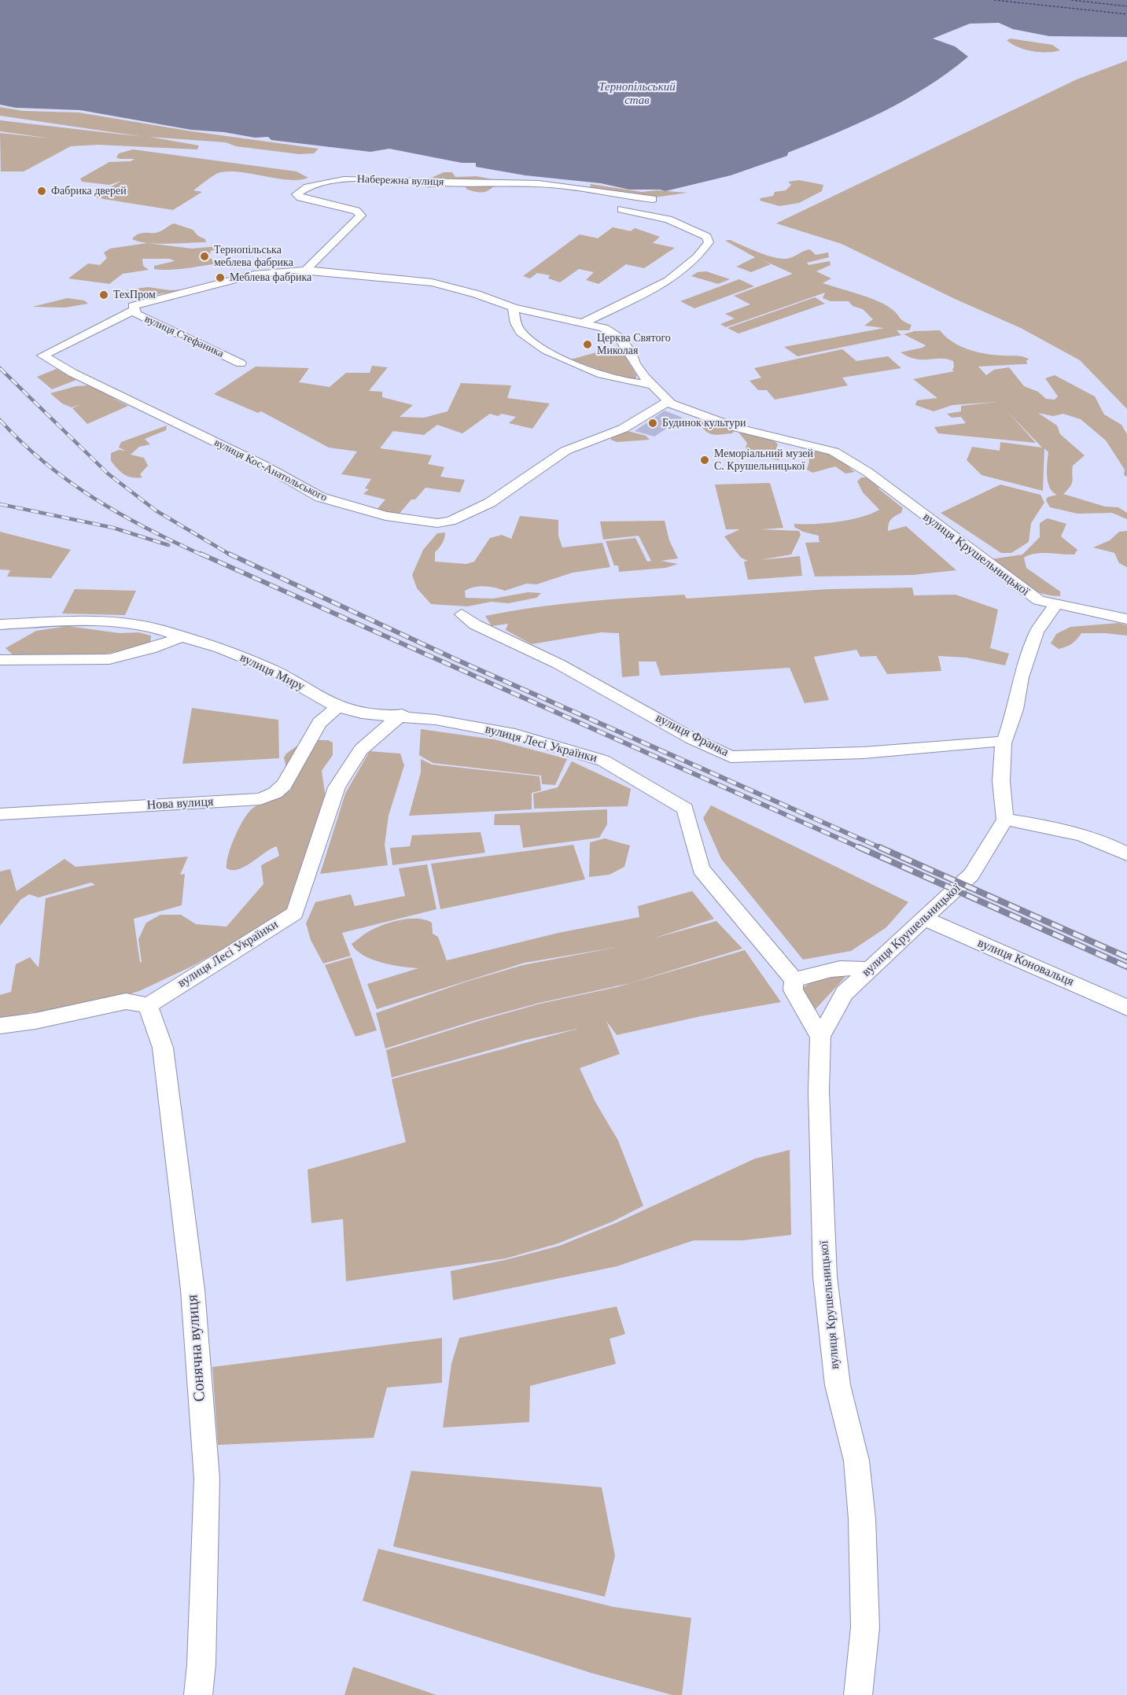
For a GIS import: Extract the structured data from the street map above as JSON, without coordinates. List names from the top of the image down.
{
  "streets": {
    "street": [
      "Набережна вулиця",
      "вулиця Стефаника",
      "вулиця Кос-Анатольського",
      "вулиця Крушельницької",
      "вулиця Миру",
      "вулиця Франка",
      "вулиця Лесі Українки",
      "Нова вулиця",
      "вулиця Коновальця",
      "Сонячна вулиця"
    ]
  },
  "crossings": [
    ["Набережна вулиця", "вулиця Крушельницької"],
    ["вулиця Стефаника", "вулиця Кос-Анатольського"],
    ["вулиця Стефаника", "вулиця Крушельницької"],
    ["вулиця Кос-Анатольського", "вулиця Крушельницької"],
    ["вулиця Крушельницької", "вулиця Лесі Українки"],
    ["вулиця Крушельницької", "вулиця Коновальця"],
    ["вулиця Миру", "вулиця Лесі Українки"],
    ["вулиця Миру", "Нова вулиця"],
    ["вулиця Лесі Українки", "Нова вулиця"],
    ["вулиця Лесі Українки", "Сонячна вулиця"]
  ],
  "water": ["Тернопільський став"],
  "places": [
    "Фабрика дверей",
    "Тернопільська меблева фабрика",
    "Меблева фабрика",
    "ТехПром",
    "Церква Святого Миколая",
    "Будинок культури",
    "Меморіальний музей С. Крушельницької"
  ]
}
